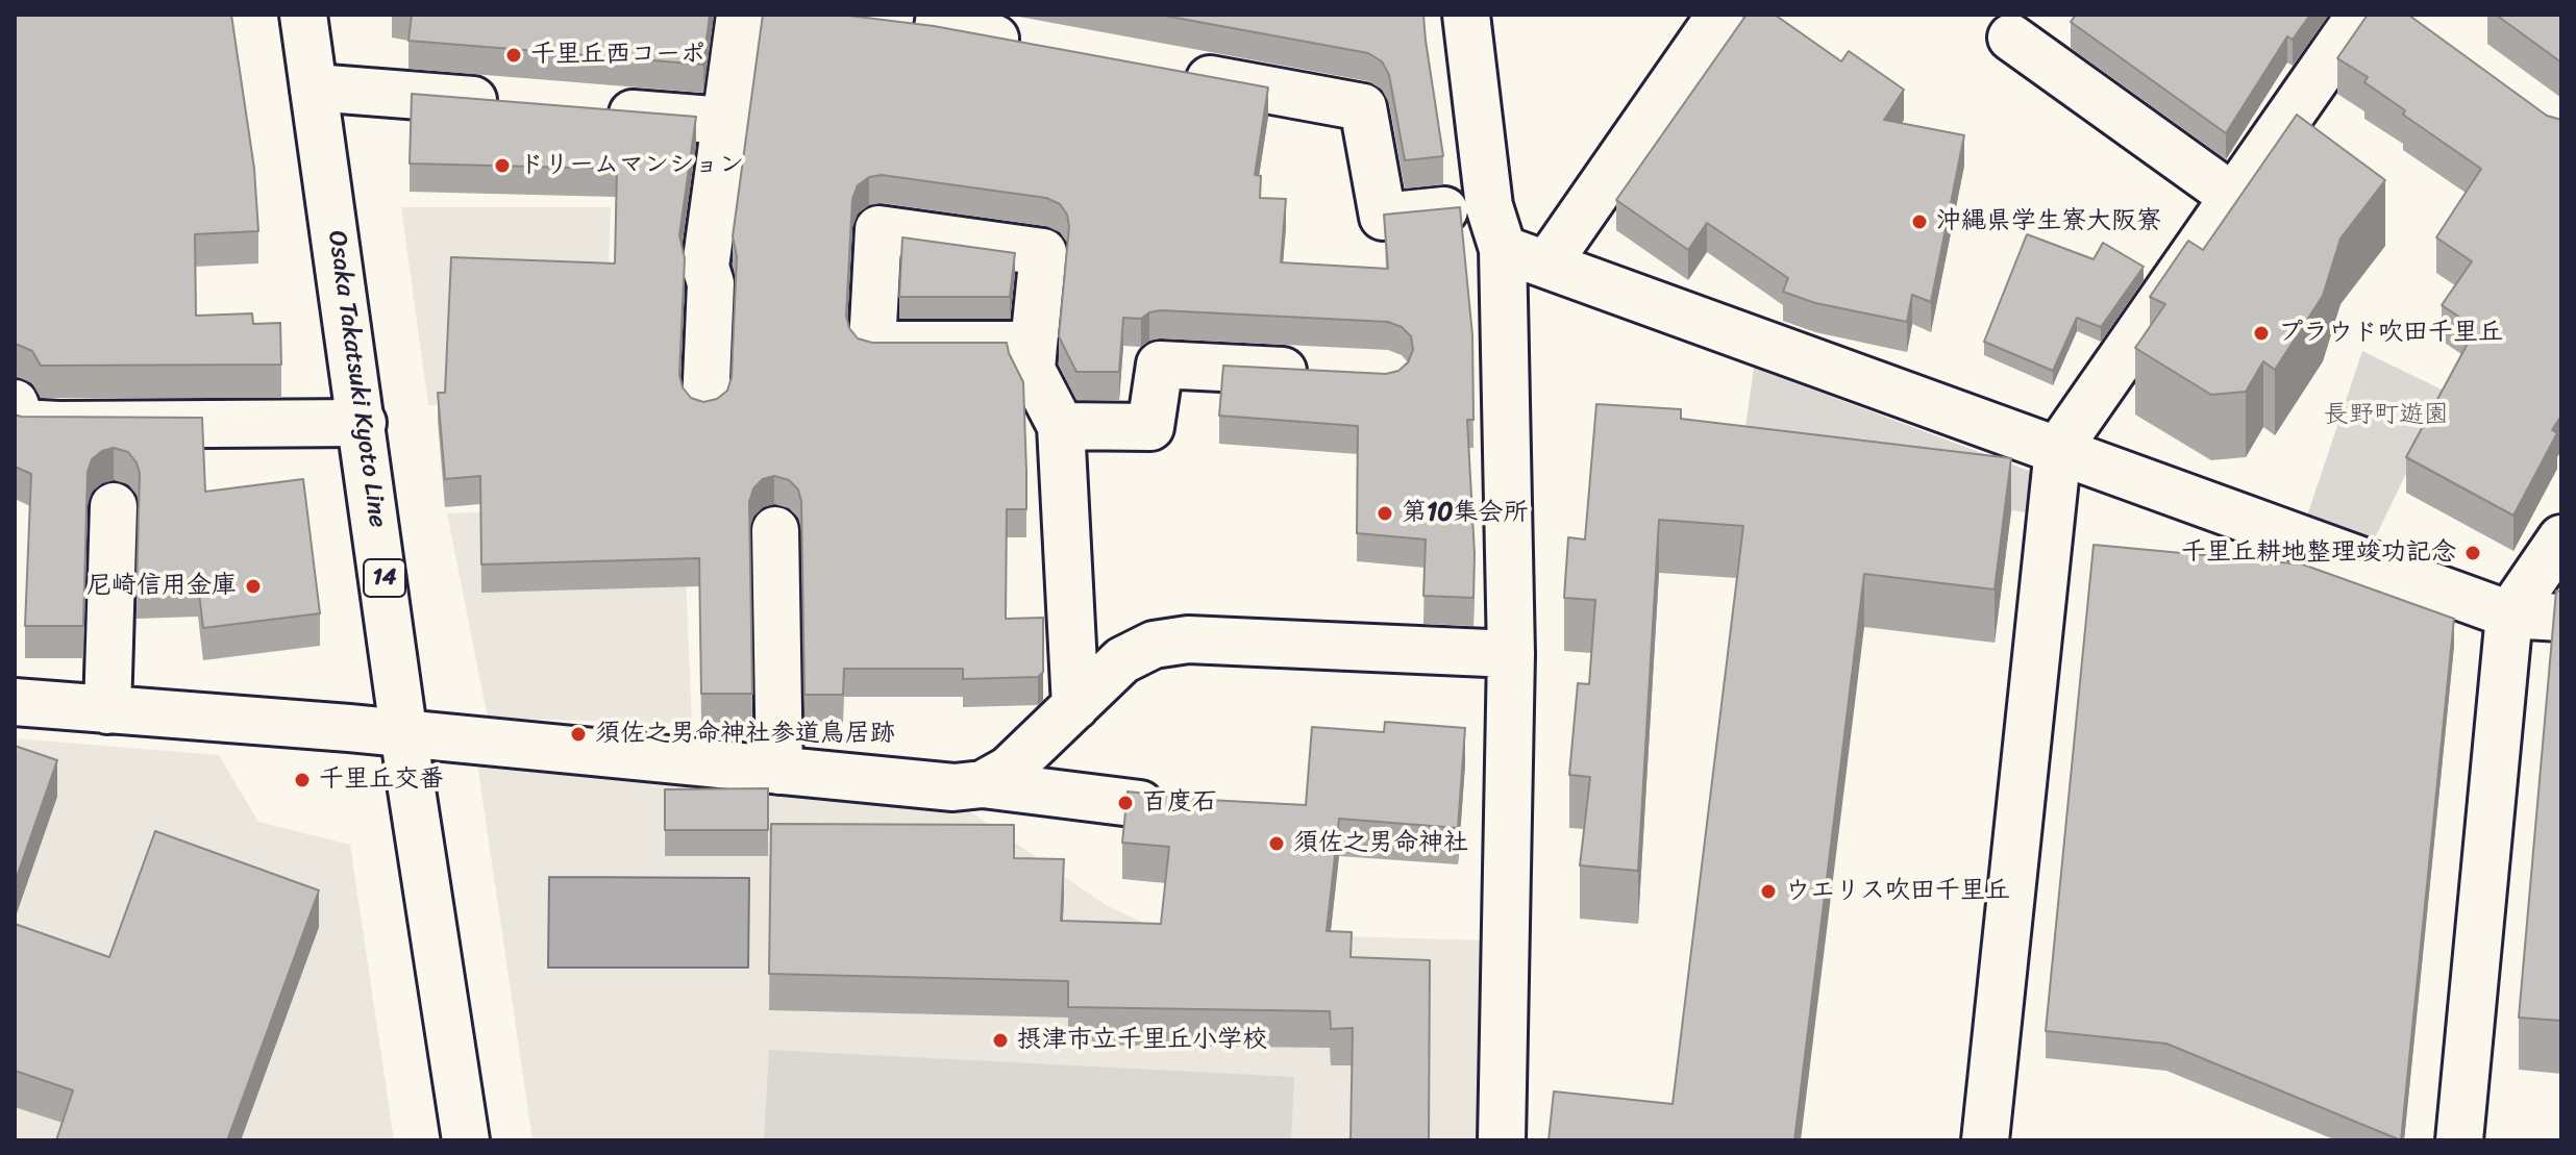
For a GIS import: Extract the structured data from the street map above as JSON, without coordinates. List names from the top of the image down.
{
  "streets": {
    "street": ["Osaka Takatsuki Kyoto Line", "14"]
  },
  "parks": ["長野町遊園"],
  "places": [
    "千里丘西コーポ",
    "ドリームマンション",
    "沖縄県学生寮大阪寮",
    "プラウド吹田千里丘",
    "第10集会所",
    "千里丘耕地整理竣功記念",
    "尼崎信用金庫",
    "須佐之男命神社参道鳥居跡",
    "千里丘交番",
    "百度石",
    "須佐之男命神社",
    "ウエリス吹田千里丘",
    "摂津市立千里丘小学校"
  ]
}
